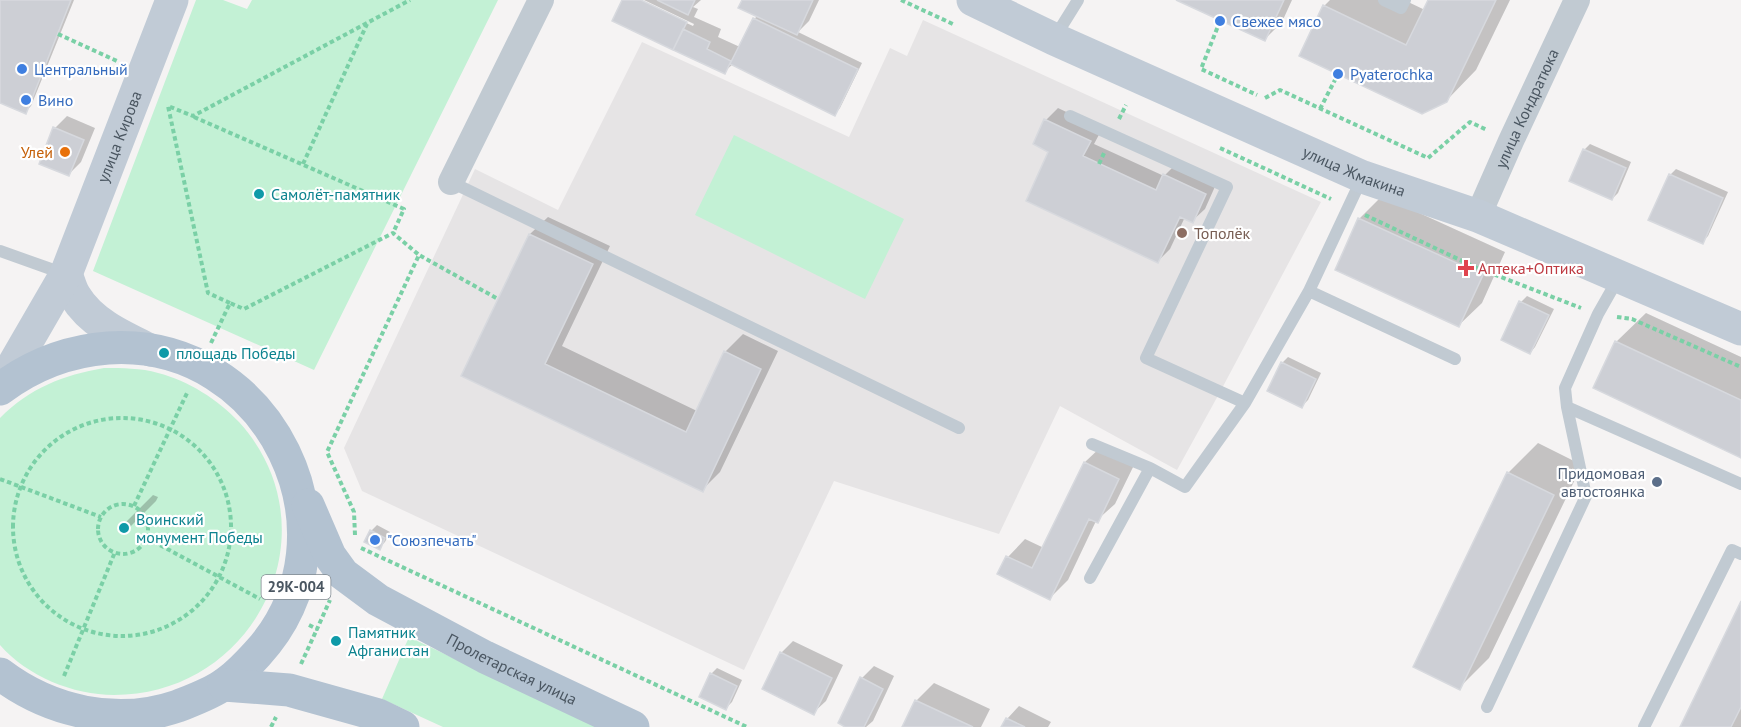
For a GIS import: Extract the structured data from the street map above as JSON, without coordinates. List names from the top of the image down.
{
  "streets": {
    "main road": ["29К-004", "Пролетарская улица"],
    "street": ["улица Кондратюка", "улица Кирова", "улица Жмакина"]
  },
  "crossings": [
    ["улица Кондратюка", "улица Жмакина"],
    ["улица Кирова", "29К-004"],
    ["29К-004", "Пролетарская улица"]
  ],
  "places": {
    "other": [
      "Свежее мясо",
      "Центральный",
      "Pyaterochka",
      "Вино",
      "Улей",
      "Самолёт-памятник",
      "Тополёк",
      "площадь Победы",
      "Придомовая автостоянка",
      "Воинский монумент Победы",
      "\"Союзпечать\"",
      "Памятник Афганистан"
    ],
    "health": ["Аптека+Оптика"]
  }
}
